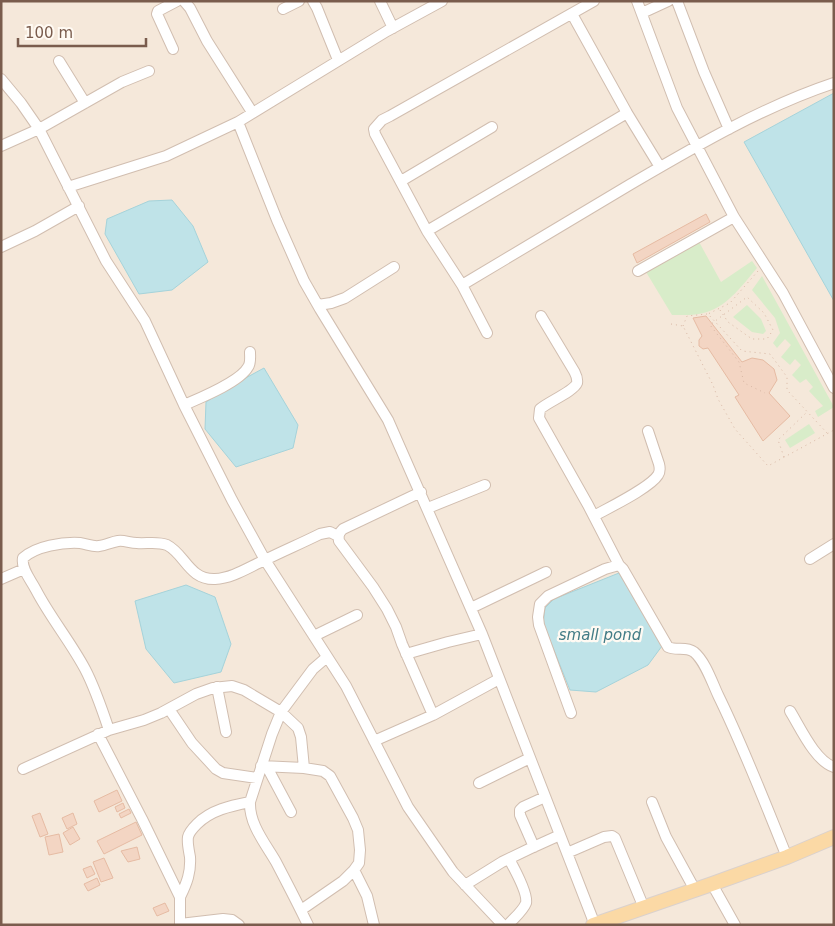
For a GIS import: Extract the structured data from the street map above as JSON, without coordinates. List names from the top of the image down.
{
  "water": ["small pond"],
  "scale_bar": "100 m"
}
